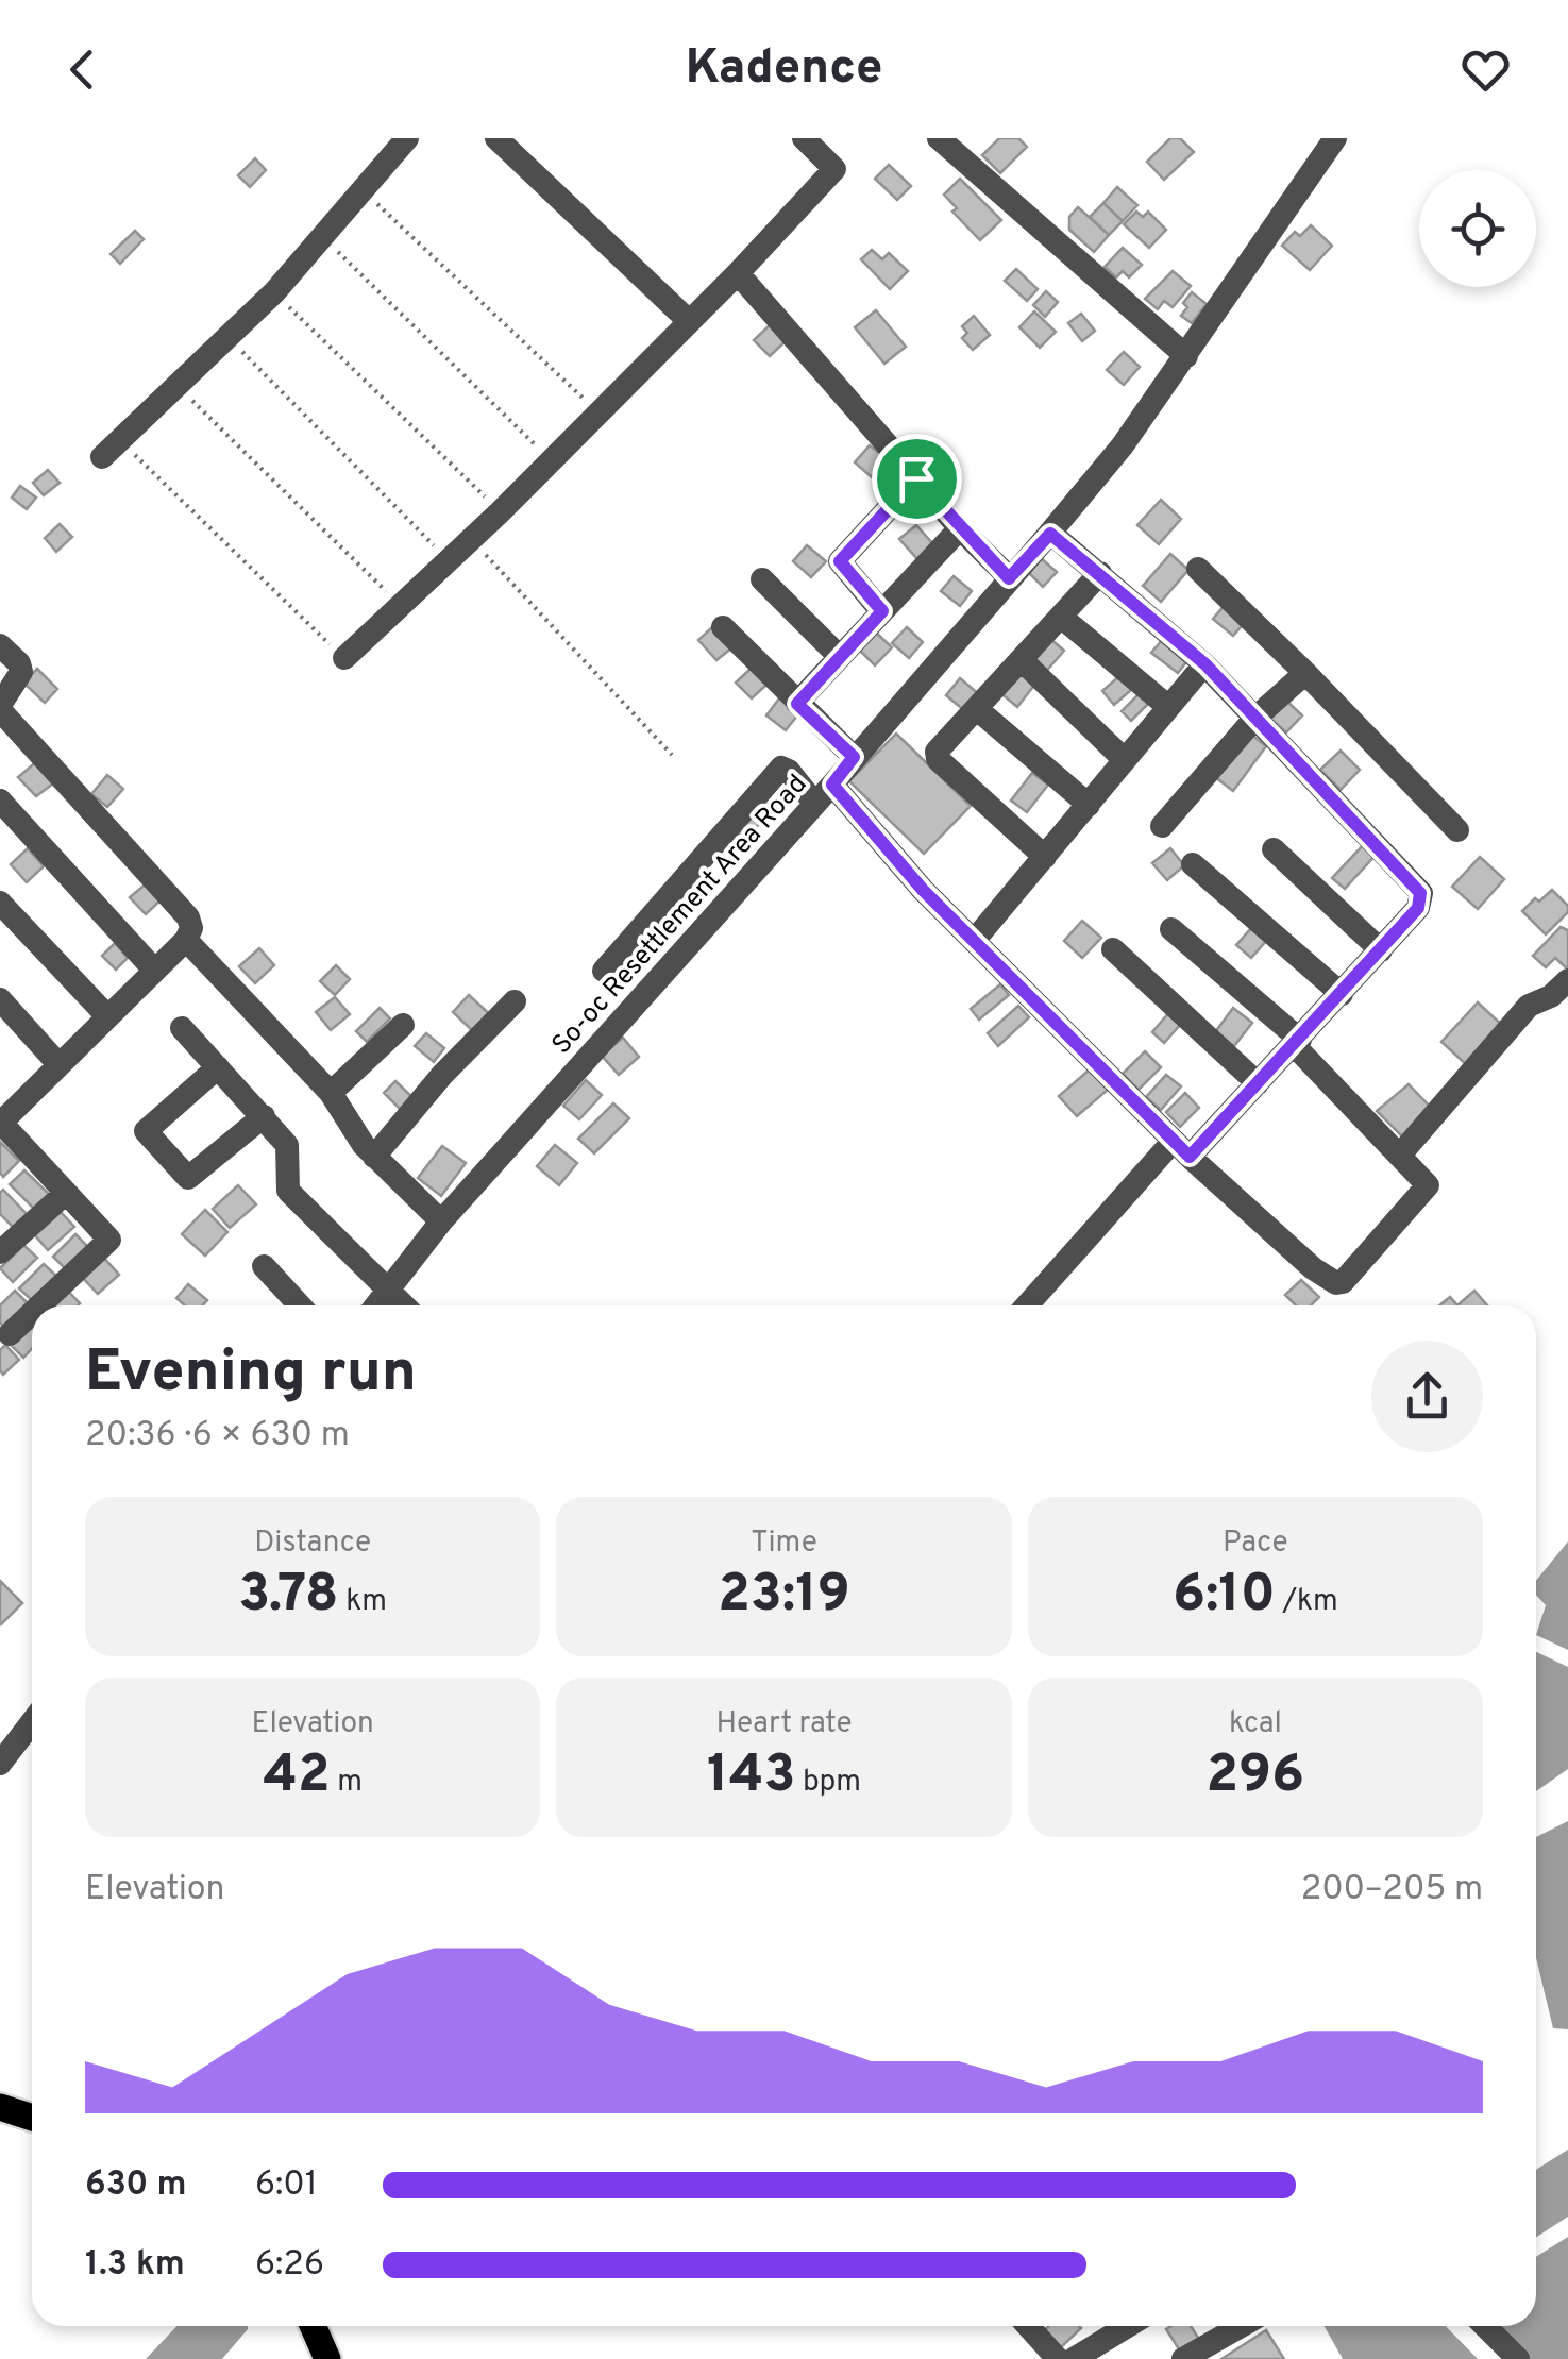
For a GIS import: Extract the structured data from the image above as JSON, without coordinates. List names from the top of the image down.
{
  "streets": {
    "street": ["So-oc Resettlement Area Road"]
  },
  "page": {
    "header": "Kadence",
    "heading": ["Evening run", "20:36 · 6 × 630 m"],
    "stats": [
      ["Distance", "3.78 km"],
      ["Time", "23:19"],
      ["Pace", "6:10 /km"],
      ["Elevation", "42 m"],
      ["Heart rate", "143 bpm"],
      ["kcal", "296"]
    ],
    "chart": ["Elevation", "200–205 m"],
    "list": [
      {
        "name": "630 m",
        "note": "6:01"
      },
      {
        "name": "1.3 km",
        "note": "6:26"
      }
    ]
  }
}
